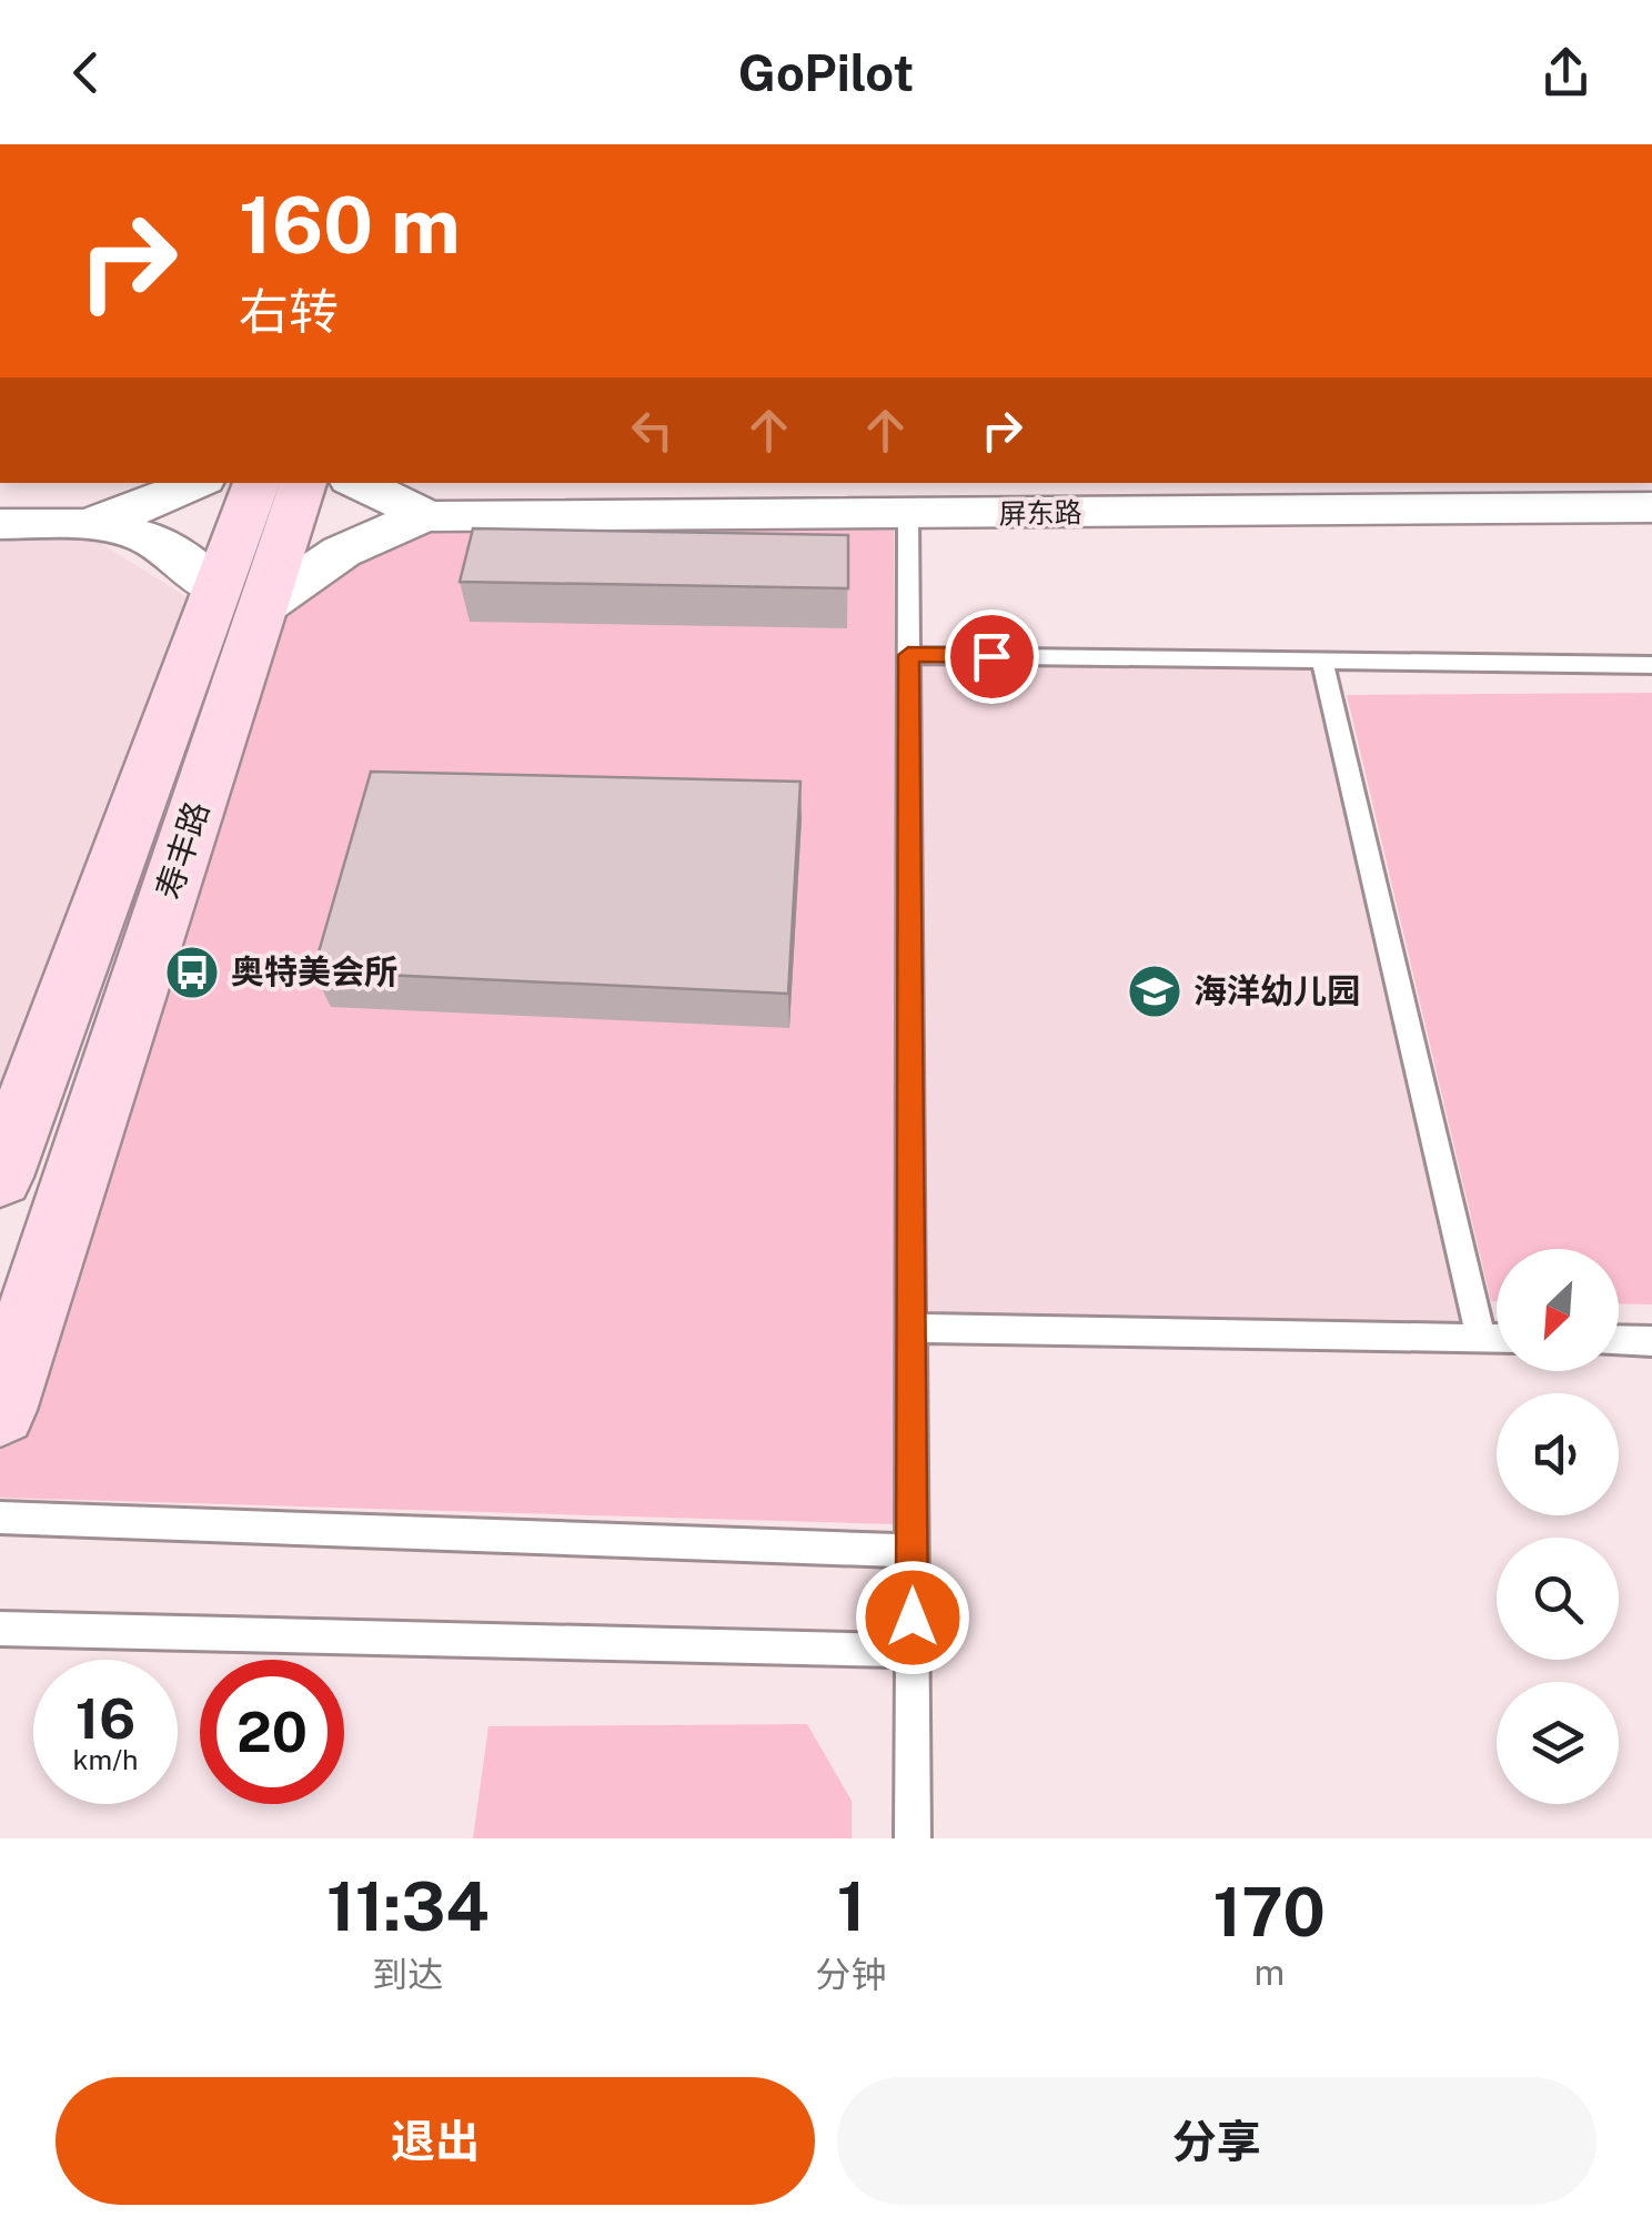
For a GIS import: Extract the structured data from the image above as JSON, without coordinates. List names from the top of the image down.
{
  "streets": {
    "main road": ["寿丰路"],
    "street": ["屏东路"]
  },
  "crossings": [
    ["屏东路", "寿丰路"]
  ],
  "places": {
    "bus stop": ["奥特美会所"],
    "school or university": ["海洋幼儿园"]
  },
  "north": "bottom left",
  "page": {
    "header": "GoPilot",
    "turn": ["160 m", "右转"],
    "speed": "16 km/h",
    "limit": "20",
    "eta": [
      "11:34",
      "到达",
      "1",
      "分钟",
      "170",
      "m"
    ],
    "buttons": ["退出", "分享"]
  }
}
